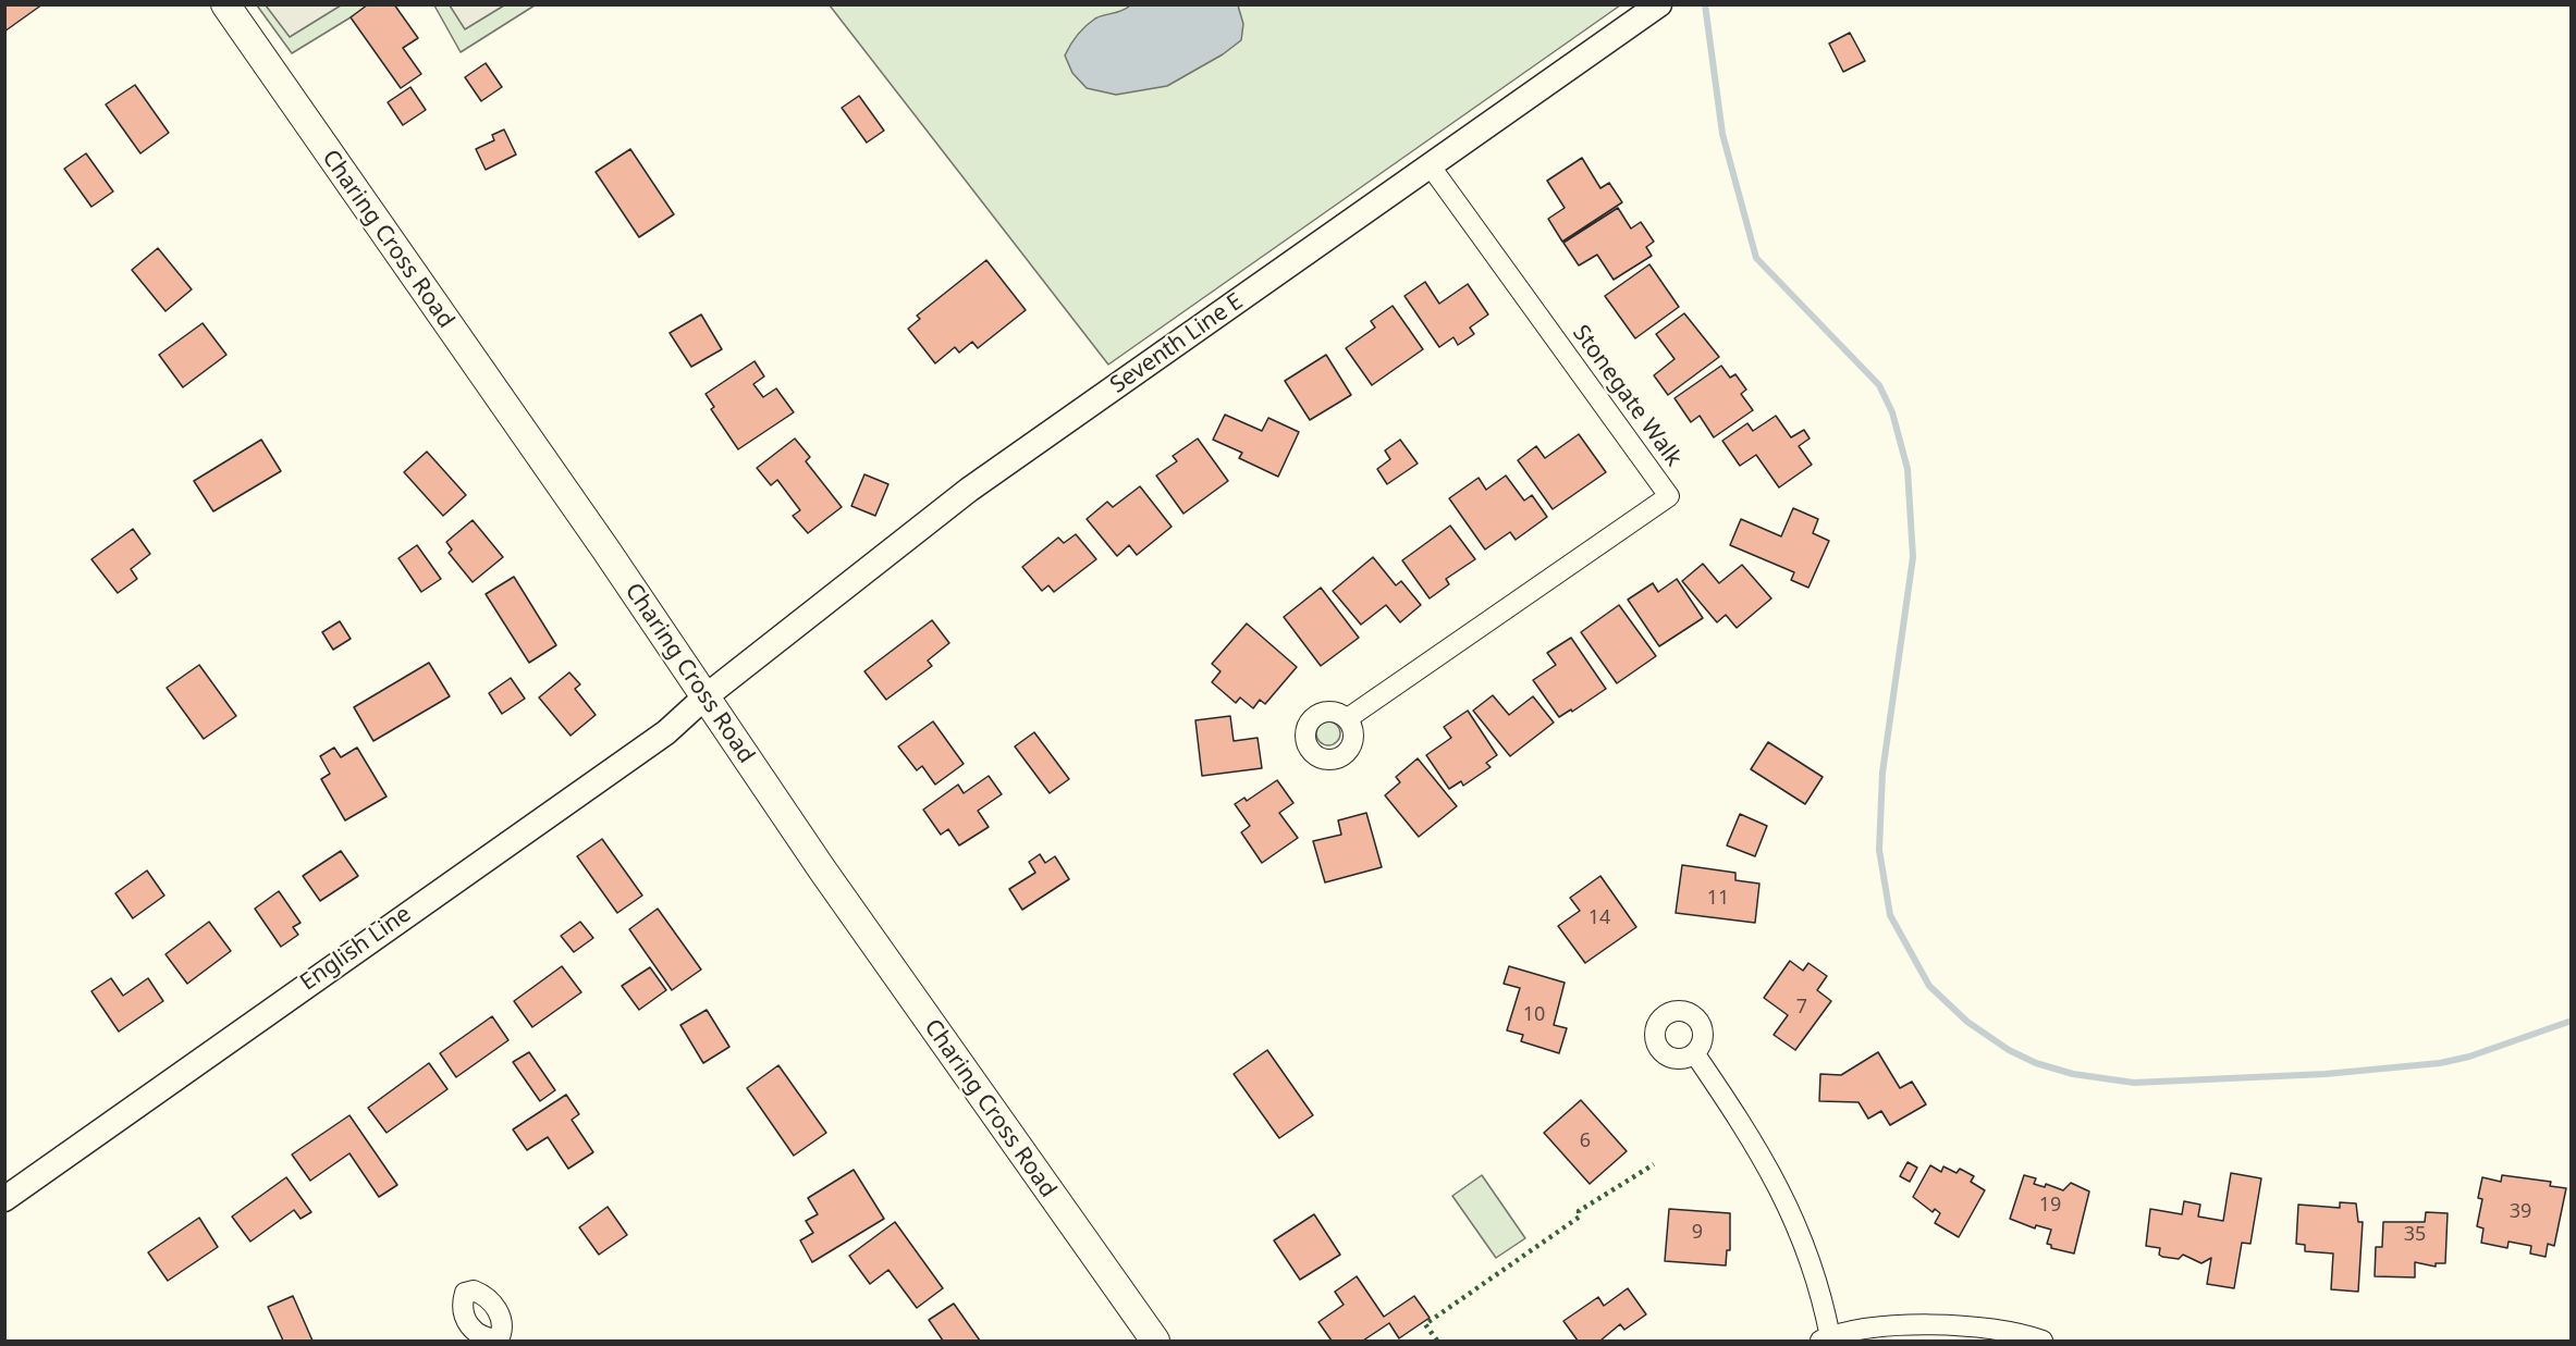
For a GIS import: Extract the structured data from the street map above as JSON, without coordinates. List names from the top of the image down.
{
  "streets": {
    "main road": ["Charing Cross Road"],
    "street": ["Seventh Line E", "Stonegate Walk", "English Line"]
  },
  "crossings": [
    ["Charing Cross Road", "Seventh Line E"],
    ["Charing Cross Road", "English Line"],
    ["Seventh Line E", "Stonegate Walk"],
    ["Seventh Line E", "English Line"]
  ],
  "house_numbers": [
    "11",
    "14",
    "7",
    "10",
    "6",
    "19",
    "39",
    "9",
    "35"
  ]
}
